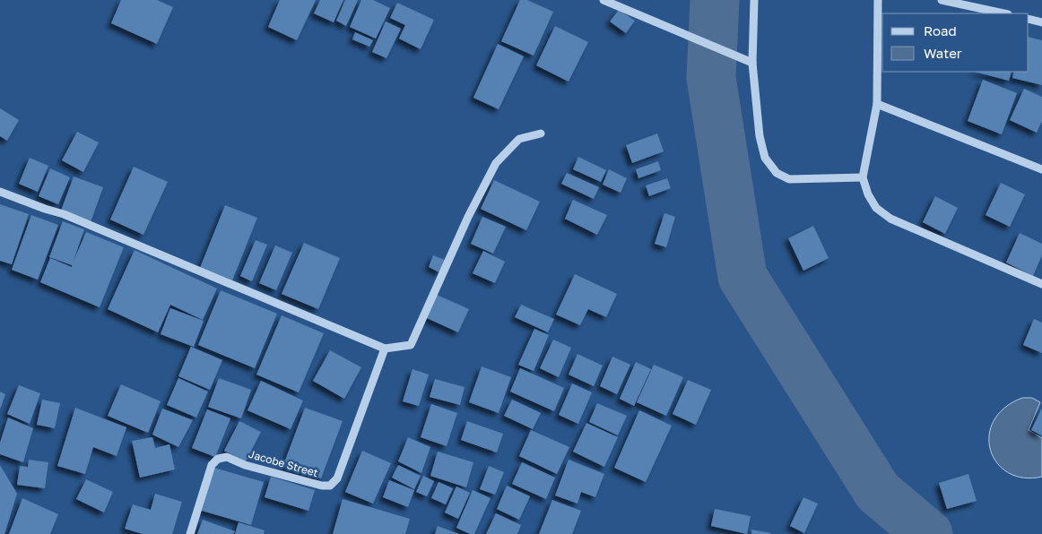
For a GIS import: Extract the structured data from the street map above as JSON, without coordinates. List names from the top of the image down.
{
  "streets": {
    "street": ["Jacobe Street"]
  },
  "legend": ["Road", "Water"]
}
